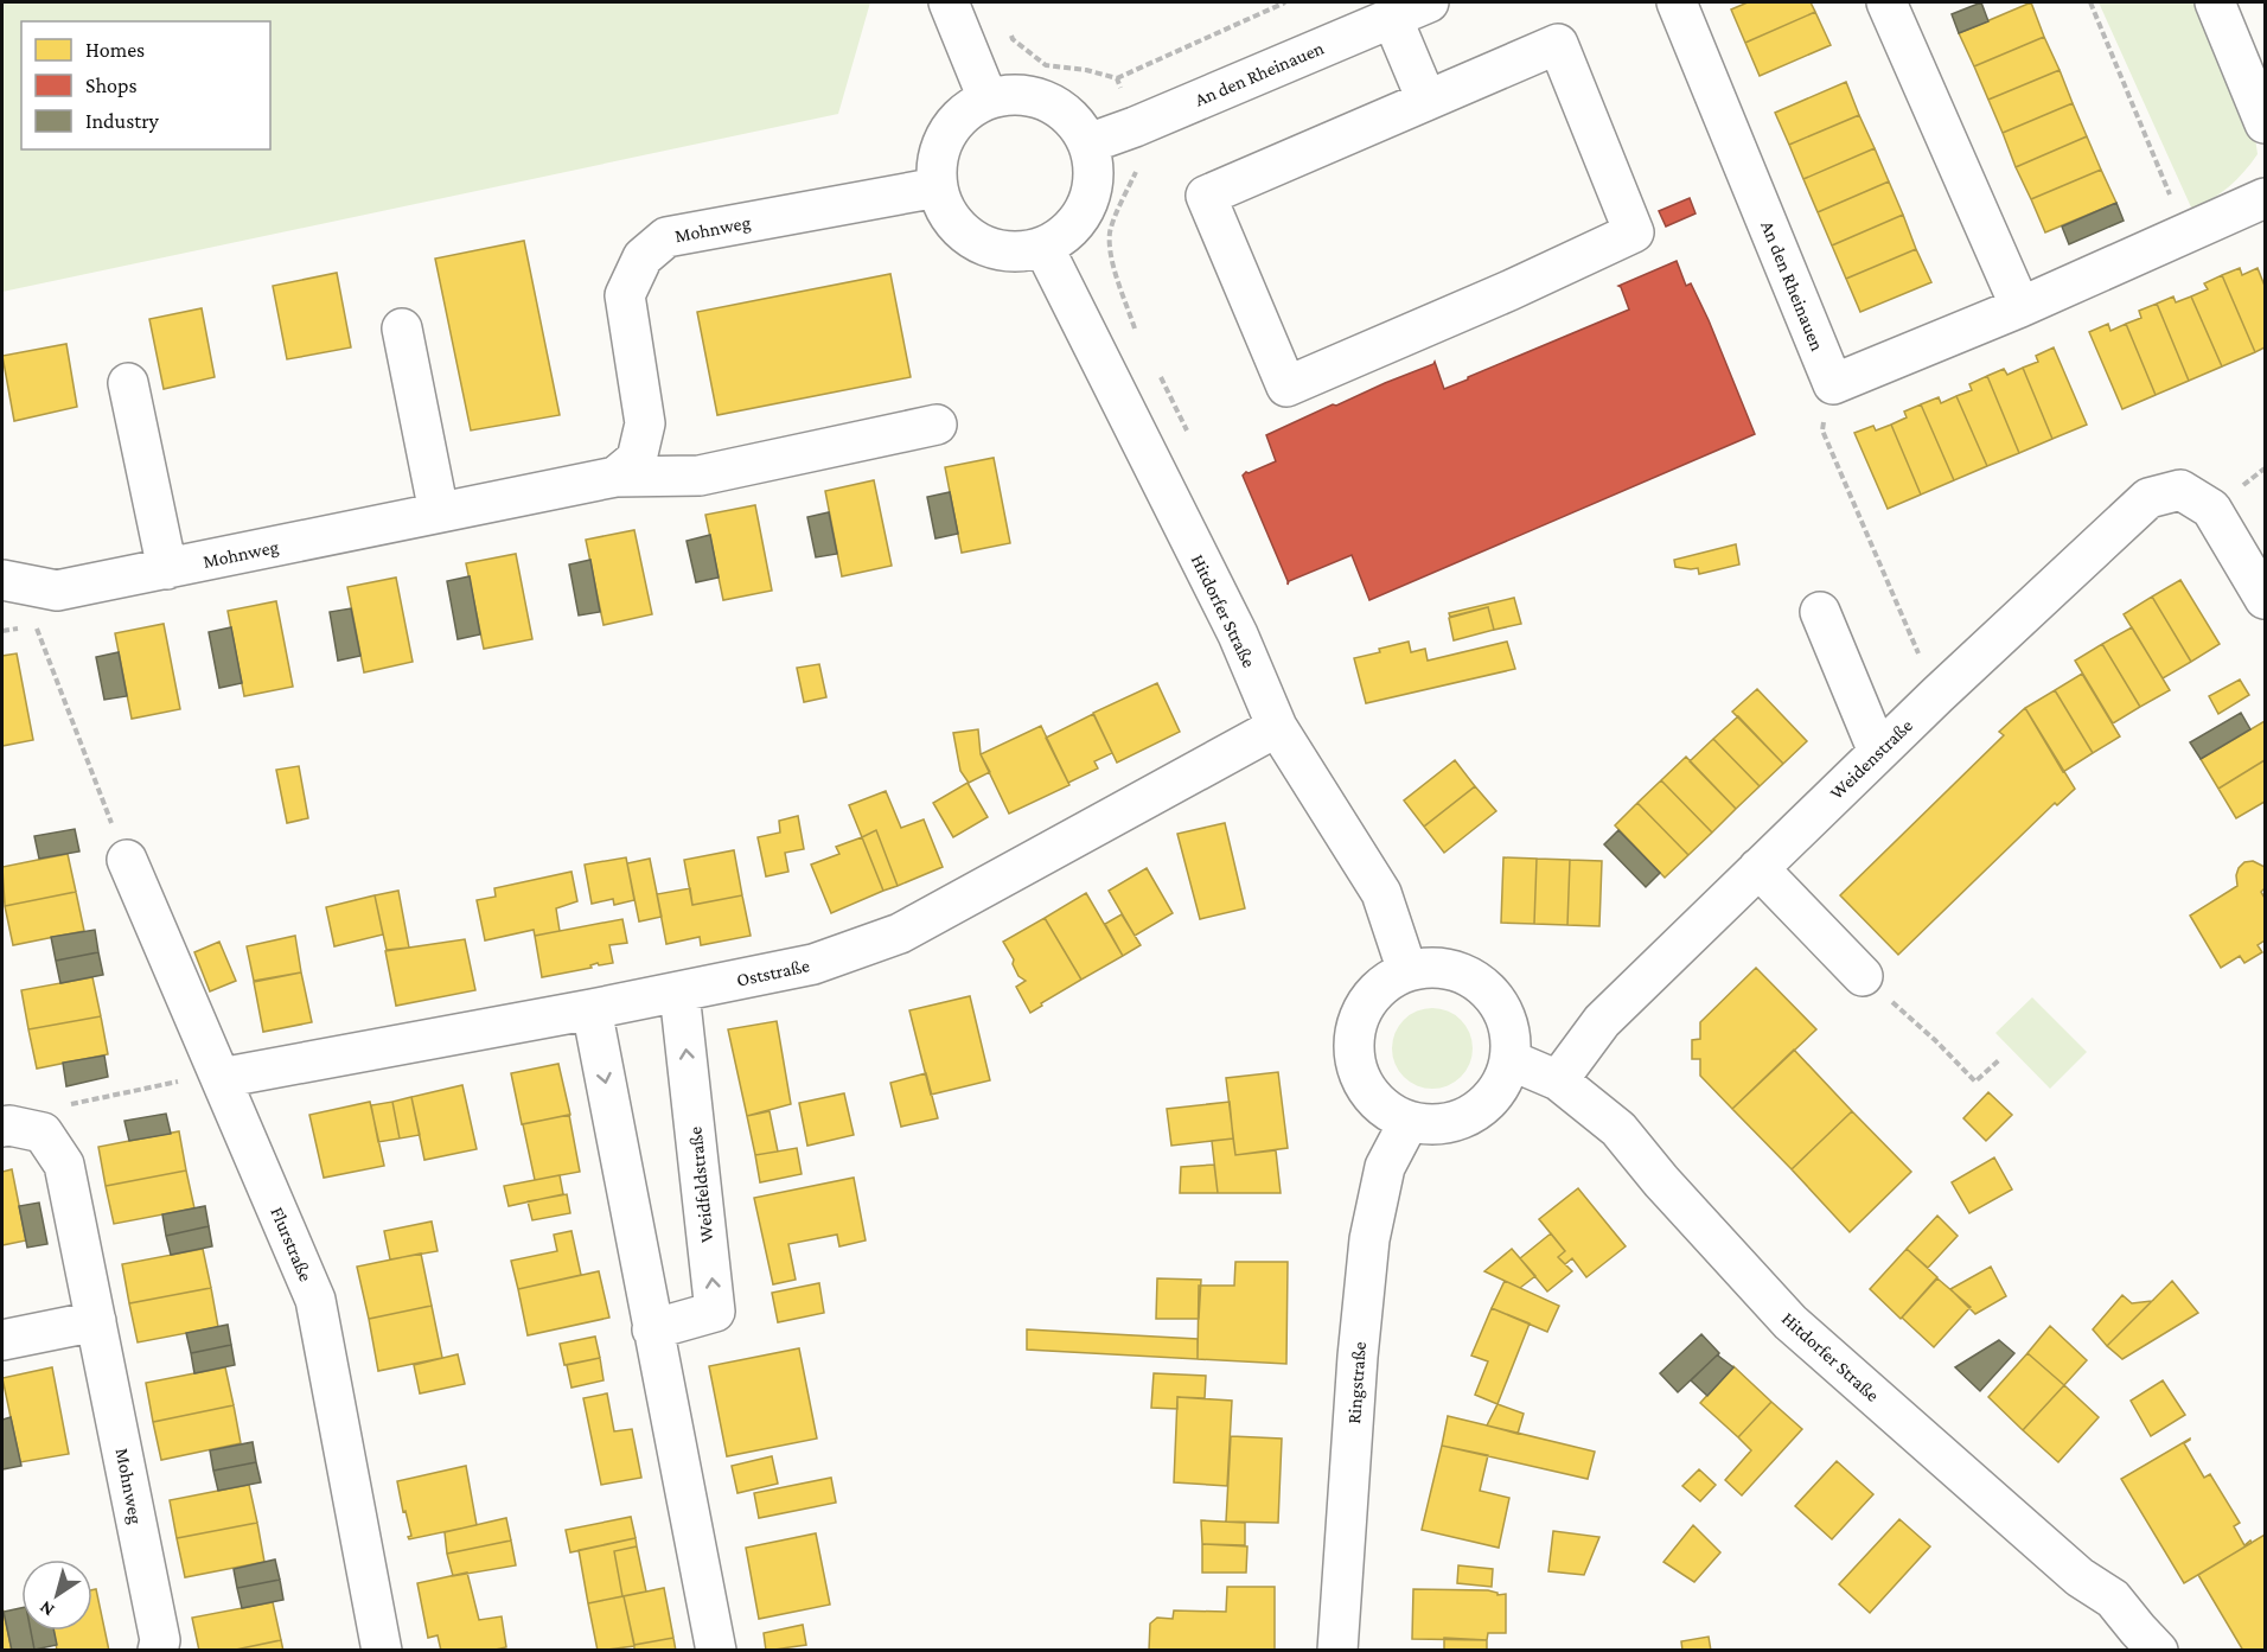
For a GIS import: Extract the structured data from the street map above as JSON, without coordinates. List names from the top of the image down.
{
  "streets": {
    "street": [
      "An den Rheinauen",
      "Mohnweg",
      "Hitdorfer Straße",
      "Weidenstraße",
      "Oststraße",
      "Weidfeldstraße",
      "Flurstraße",
      "Ringstraße"
    ]
  },
  "crossings": [
    ["An den Rheinauen", "Mohnweg"],
    ["An den Rheinauen", "Hitdorfer Straße"],
    ["Mohnweg", "Hitdorfer Straße"],
    ["Hitdorfer Straße", "Weidenstraße"],
    ["Hitdorfer Straße", "Oststraße"],
    ["Hitdorfer Straße", "Ringstraße"],
    ["Oststraße", "Weidfeldstraße"],
    ["Oststraße", "Flurstraße"]
  ],
  "legend": ["Homes", "Shops", "Industry"],
  "north": "bottom left"
}
